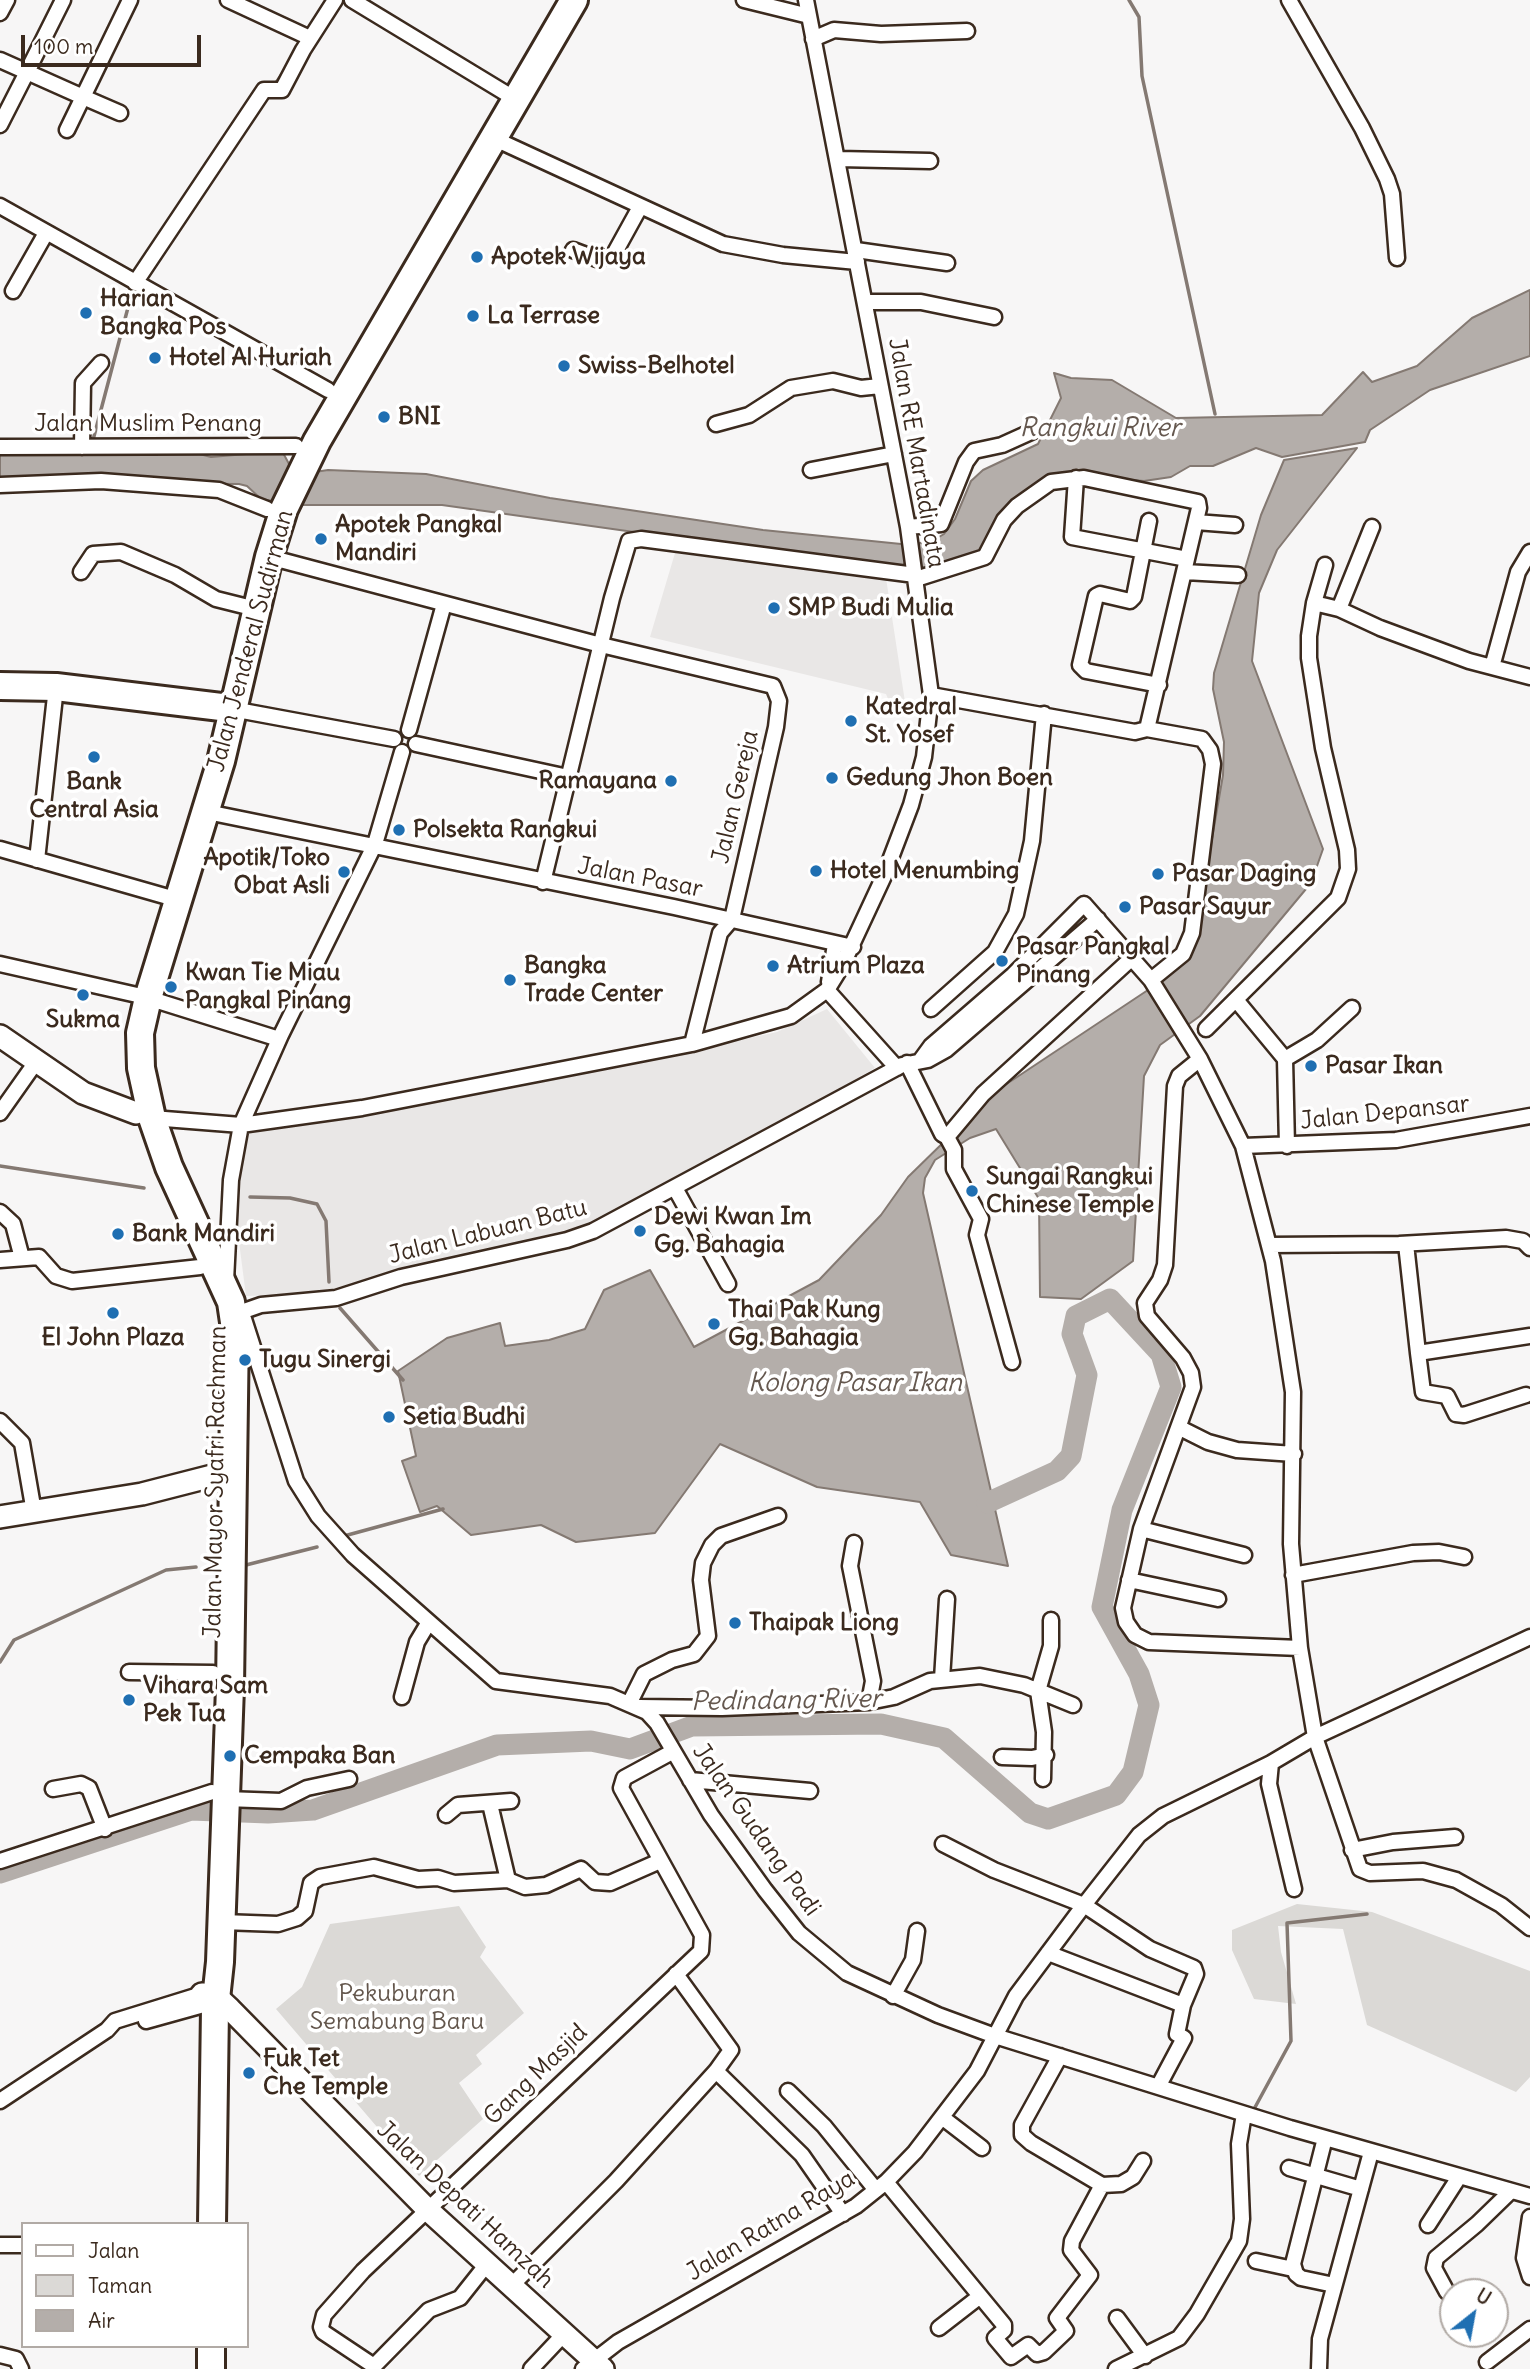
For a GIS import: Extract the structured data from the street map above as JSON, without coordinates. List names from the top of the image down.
{
  "streets": {
    "highway": ["Jalan Jenderal Sudirman", "Jalan Mayor Syafri Rachman"],
    "main road": ["Jalan Depati Hamzah"],
    "street": [
      "Jalan Muslim Penang",
      "Jalan RE Martadinata",
      "Jalan Gereja",
      "Jalan Pasar",
      "Jalan Depansar",
      "Jalan Labuan Batu",
      "Jalan Gudang Padi",
      "Gang Masjid",
      "Jalan Ratna Raya"
    ]
  },
  "crossings": [
    ["Jalan Muslim Penang", "Jalan Jenderal Sudirman"],
    ["Jalan RE Martadinata", "Jalan Pasar"],
    ["Jalan Jenderal Sudirman", "Jalan Pasar"],
    ["Jalan Jenderal Sudirman", "Jalan Labuan Batu"],
    ["Jalan Jenderal Sudirman", "Jalan Mayor Syafri Rachman"],
    ["Jalan Jenderal Sudirman", "Jalan Gudang Padi"],
    ["Jalan Gereja", "Jalan Pasar"],
    ["Jalan Pasar", "Jalan Gudang Padi"],
    ["Jalan Labuan Batu", "Jalan Mayor Syafri Rachman"],
    ["Jalan Labuan Batu", "Jalan Gudang Padi"],
    ["Jalan Mayor Syafri Rachman", "Jalan Gudang Padi"],
    ["Jalan Mayor Syafri Rachman", "Jalan Depati Hamzah"],
    ["Jalan Gudang Padi", "Jalan Ratna Raya"],
    ["Gang Masjid", "Jalan Depati Hamzah"],
    ["Jalan Depati Hamzah", "Jalan Ratna Raya"]
  ],
  "water": ["Rangkui River", "Kolong Pasar Ikan", "Pedindang River"],
  "parks": ["Pekuburan Semabung Baru"],
  "places": [
    "Apotek Wijaya",
    "Harian Bangka Pos",
    "La Terrase",
    "Hotel Al Huriah",
    "Swiss-Belhotel",
    "BNI",
    "Apotek Pangkal Mandiri",
    "SMP Budi Mulia",
    "Katedral St. Yosef",
    "Bank Central Asia",
    "Gedung Jhon Boen",
    "Ramayana",
    "Polsekta Rangkui",
    "Hotel Menumbing",
    "Apotik/Toko Obat Asli",
    "Pasar Daging",
    "Pasar Sayur",
    "Pasar Pangkal Pinang",
    "Atrium Plaza",
    "Bangka Trade Center",
    "Kwan Tie Miau Pangkal Pinang",
    "Sukma",
    "Pasar Ikan",
    "Sungai Rangkui Chinese Temple",
    "Dewi Kwan Im Gg. Bahagia",
    "Bank Mandiri",
    "El John Plaza",
    "Thai Pak Kung Gg. Bahagia",
    "Tugu Sinergi",
    "Setia Budhi",
    "Thaipak Liong",
    "Vihara Sam Pek Tua",
    "Cempaka Ban",
    "Fuk Tet Che Temple"
  ],
  "legend": ["Jalan", "Taman", "Air"],
  "scale_bar": "100 m",
  "north": "top right"
}
